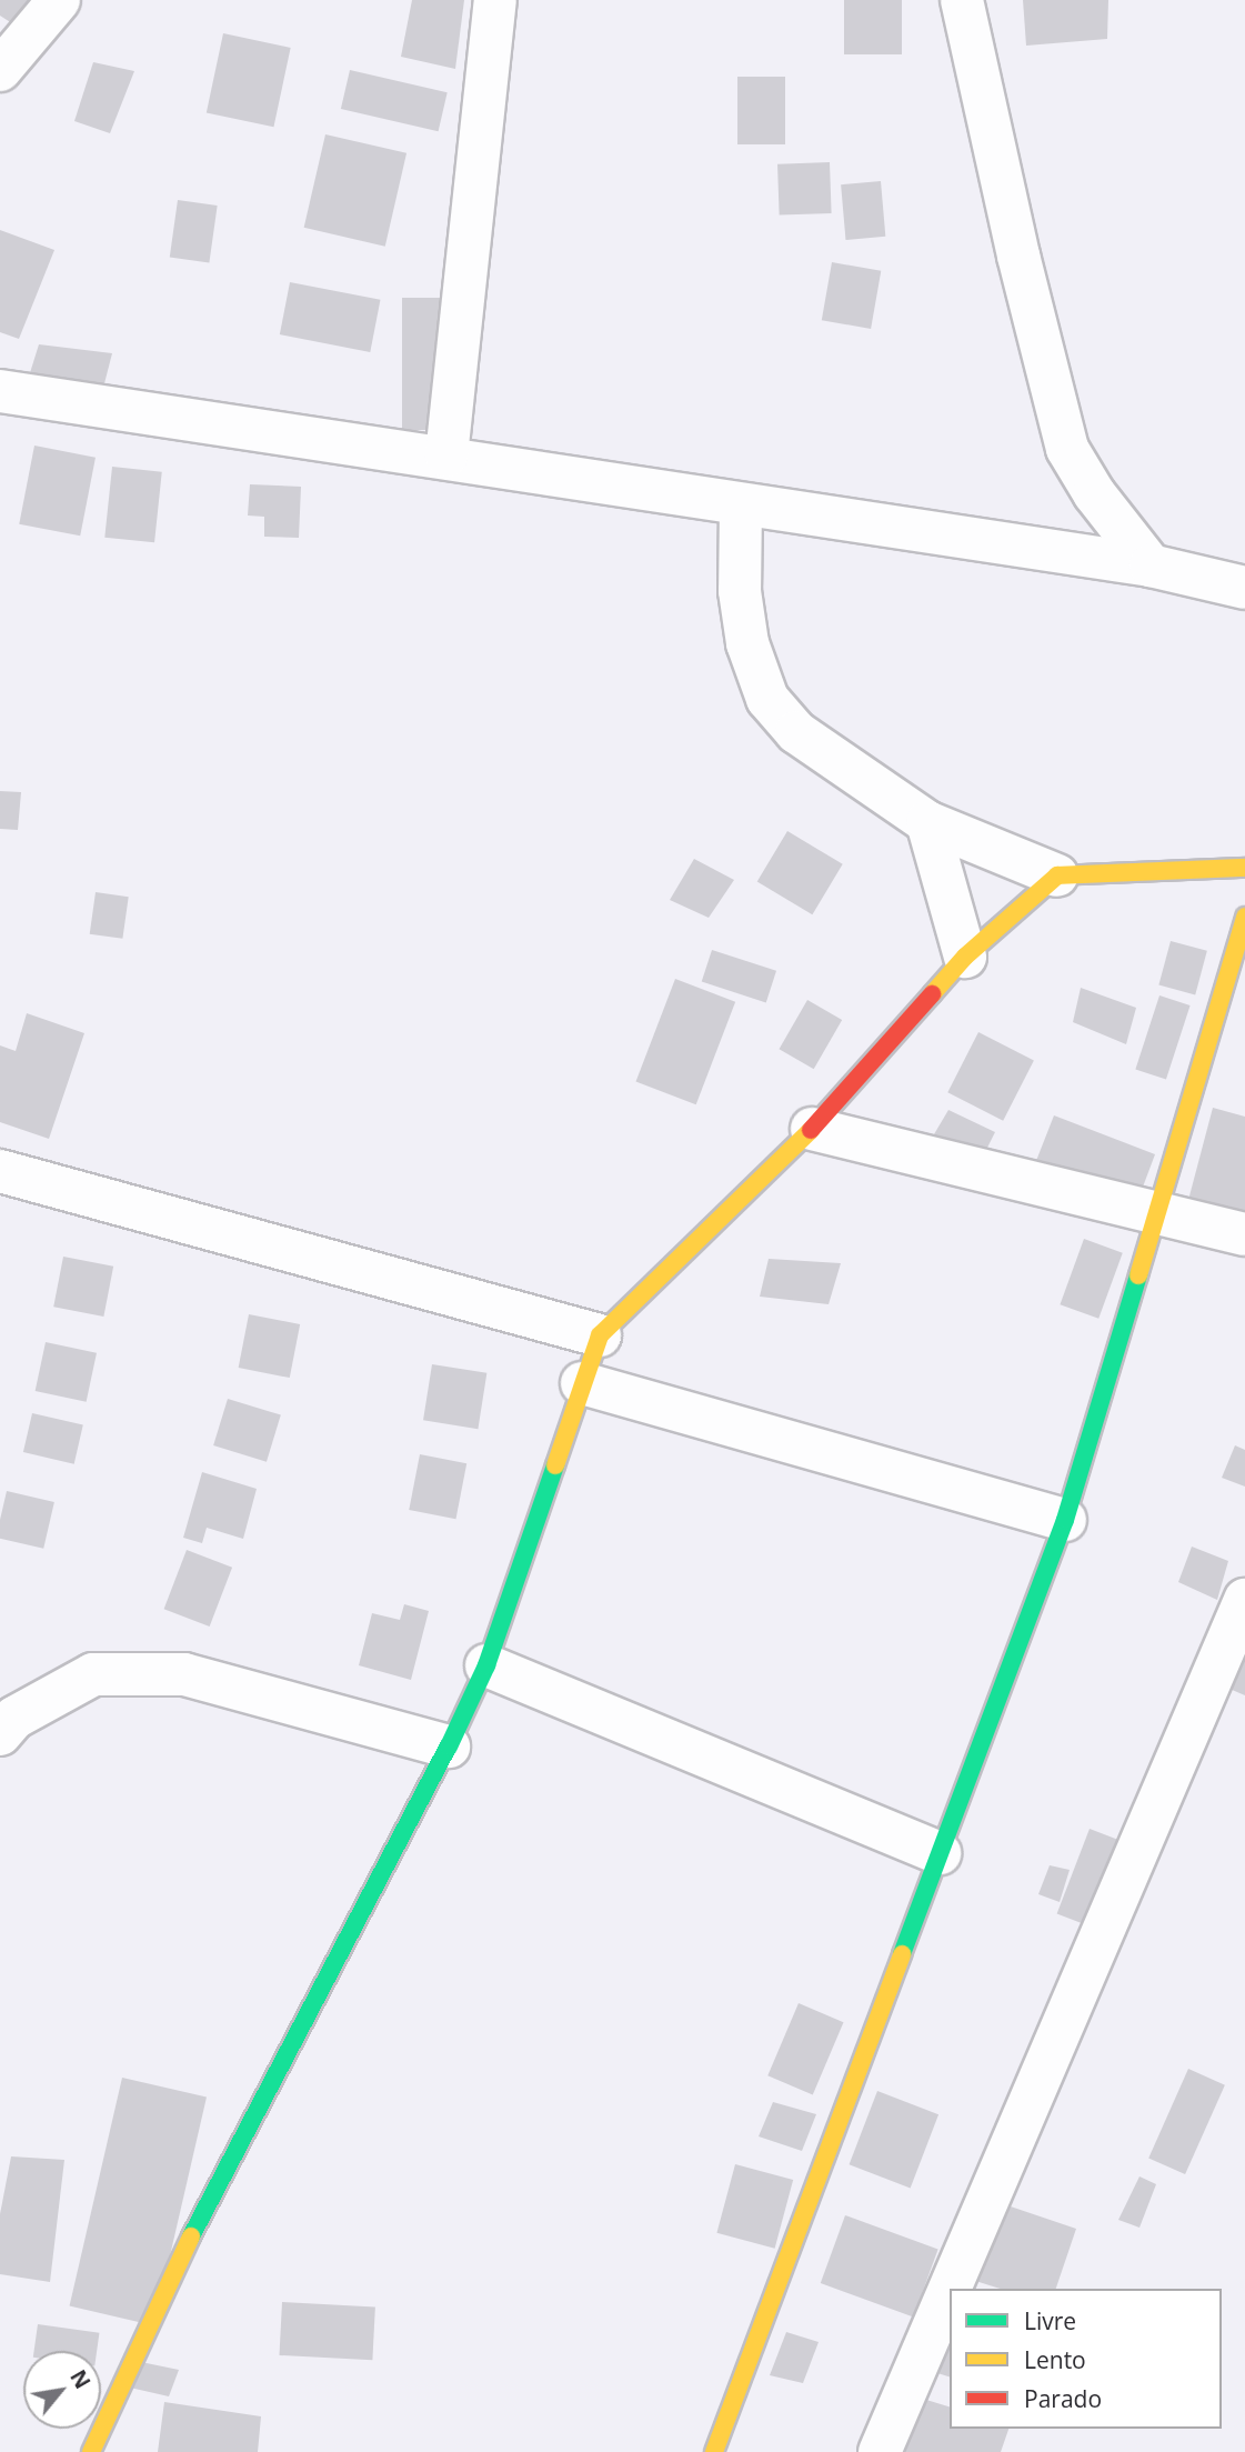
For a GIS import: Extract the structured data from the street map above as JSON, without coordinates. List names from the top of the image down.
{
  "legend": ["Livre", "Lento", "Parado"],
  "north": "top right"
}
